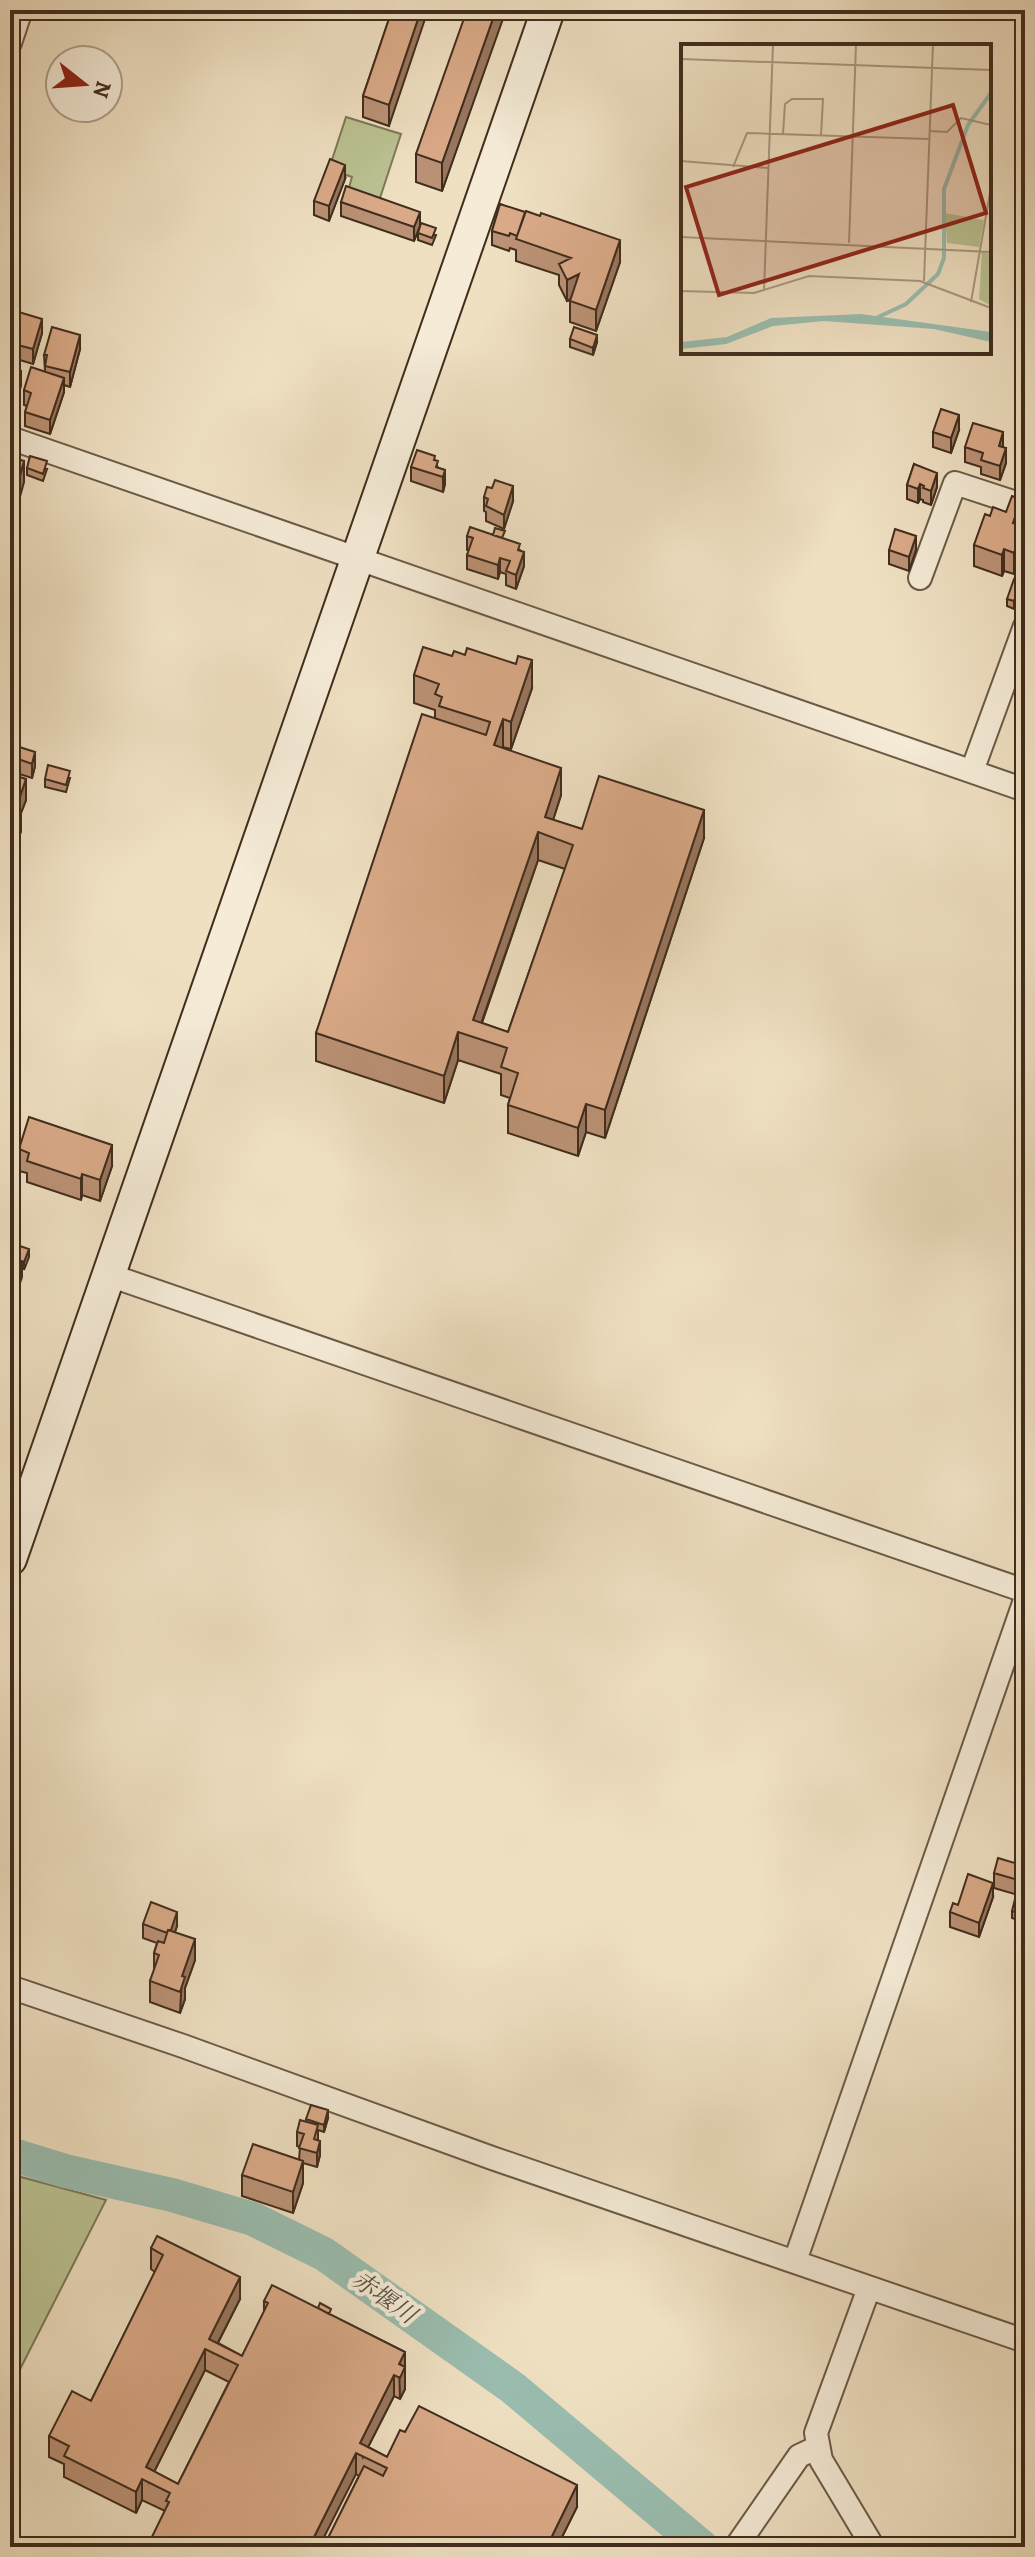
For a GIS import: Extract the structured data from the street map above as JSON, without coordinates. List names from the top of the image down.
{
  "water": ["赤堰川"],
  "north": "right"
}
